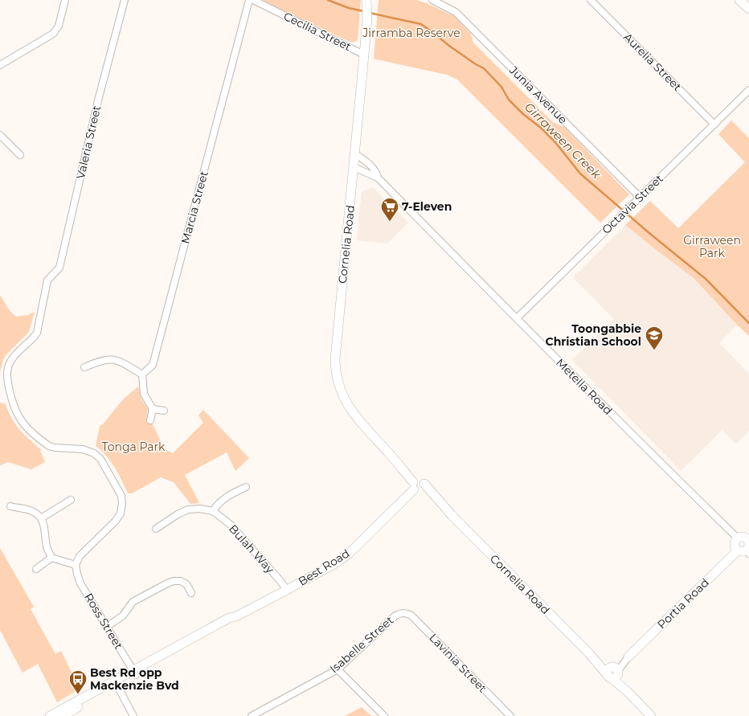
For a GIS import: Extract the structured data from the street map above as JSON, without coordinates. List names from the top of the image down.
{
  "streets": {
    "main road": ["Cornelia Road", "Best Road", "Portia Road"],
    "street": [
      "Cecilia Street",
      "Aurelia Street",
      "Junia Avenue",
      "Valeria Street",
      "Octavia Street",
      "Marcia Street",
      "Metella Road",
      "Bulah Way",
      "Ross Street",
      "Isabelle Street",
      "Lavinia Street"
    ]
  },
  "crossings": [
    ["Cecilia Street", "Cornelia Road"],
    ["Aurelia Street", "Octavia Street"],
    ["Junia Avenue", "Octavia Street"],
    ["Valeria Street", "Ross Street"],
    ["Octavia Street", "Metella Road"],
    ["Cornelia Road", "Metella Road"],
    ["Cornelia Road", "Best Road"],
    ["Cornelia Road", "Portia Road"],
    ["Metella Road", "Portia Road"],
    ["Bulah Way", "Best Road"],
    ["Best Road", "Ross Street"],
    ["Isabelle Street", "Lavinia Street"]
  ],
  "water": ["Girraween Creek"],
  "parks": ["Jirramba Reserve", "Girraween Park", "Tonga Park"],
  "places": {
    "supermarket": ["7-Eleven"],
    "school or university": ["Toongabbie Christian School"],
    "bus stop": ["Best Rd opp Mackenzie Bvd"]
  }
}
